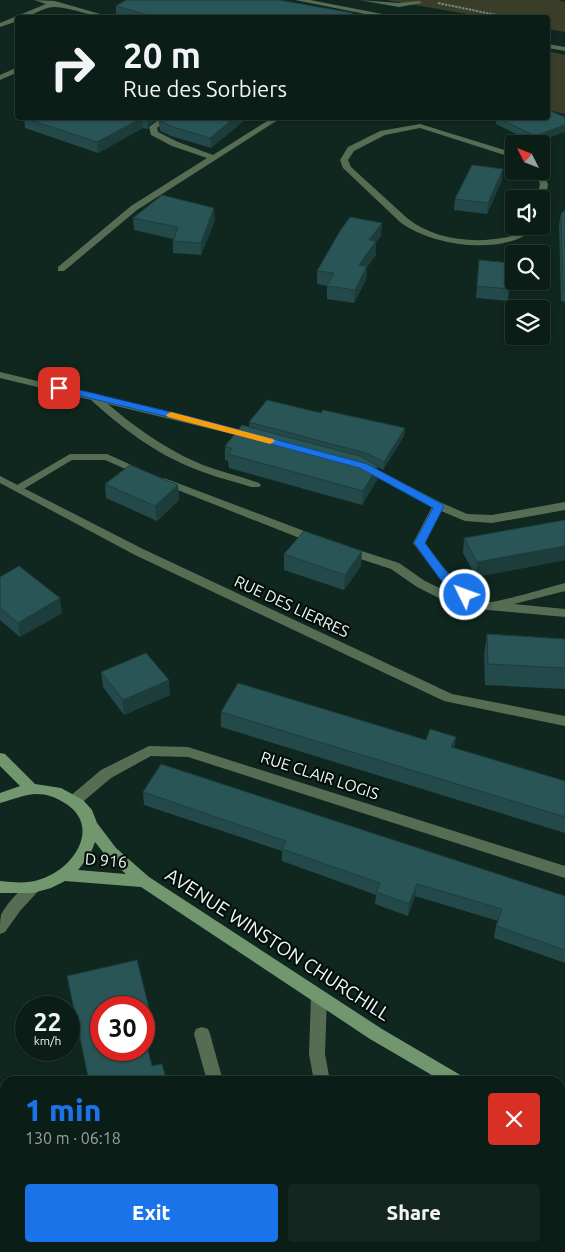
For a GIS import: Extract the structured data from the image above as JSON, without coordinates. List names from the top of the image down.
{
  "streets": {
    "main road": ["D 916", "AVENUE WINSTON CHURCHILL"],
    "street": ["RUE DES LIERRES", "RUE CLAIR LOGIS"]
  },
  "crossings": [
    ["RUE CLAIR LOGIS", "AVENUE WINSTON CHURCHILL"],
    ["D 916", "AVENUE WINSTON CHURCHILL"]
  ],
  "north": "top left",
  "page": {
    "turn": ["20 m", "Rue des Sorbiers"],
    "speed": "22 km/h",
    "limit": "30",
    "heading": ["1 min", "130 m · 06:18"],
    "buttons": ["Exit", "Share"]
  }
}
